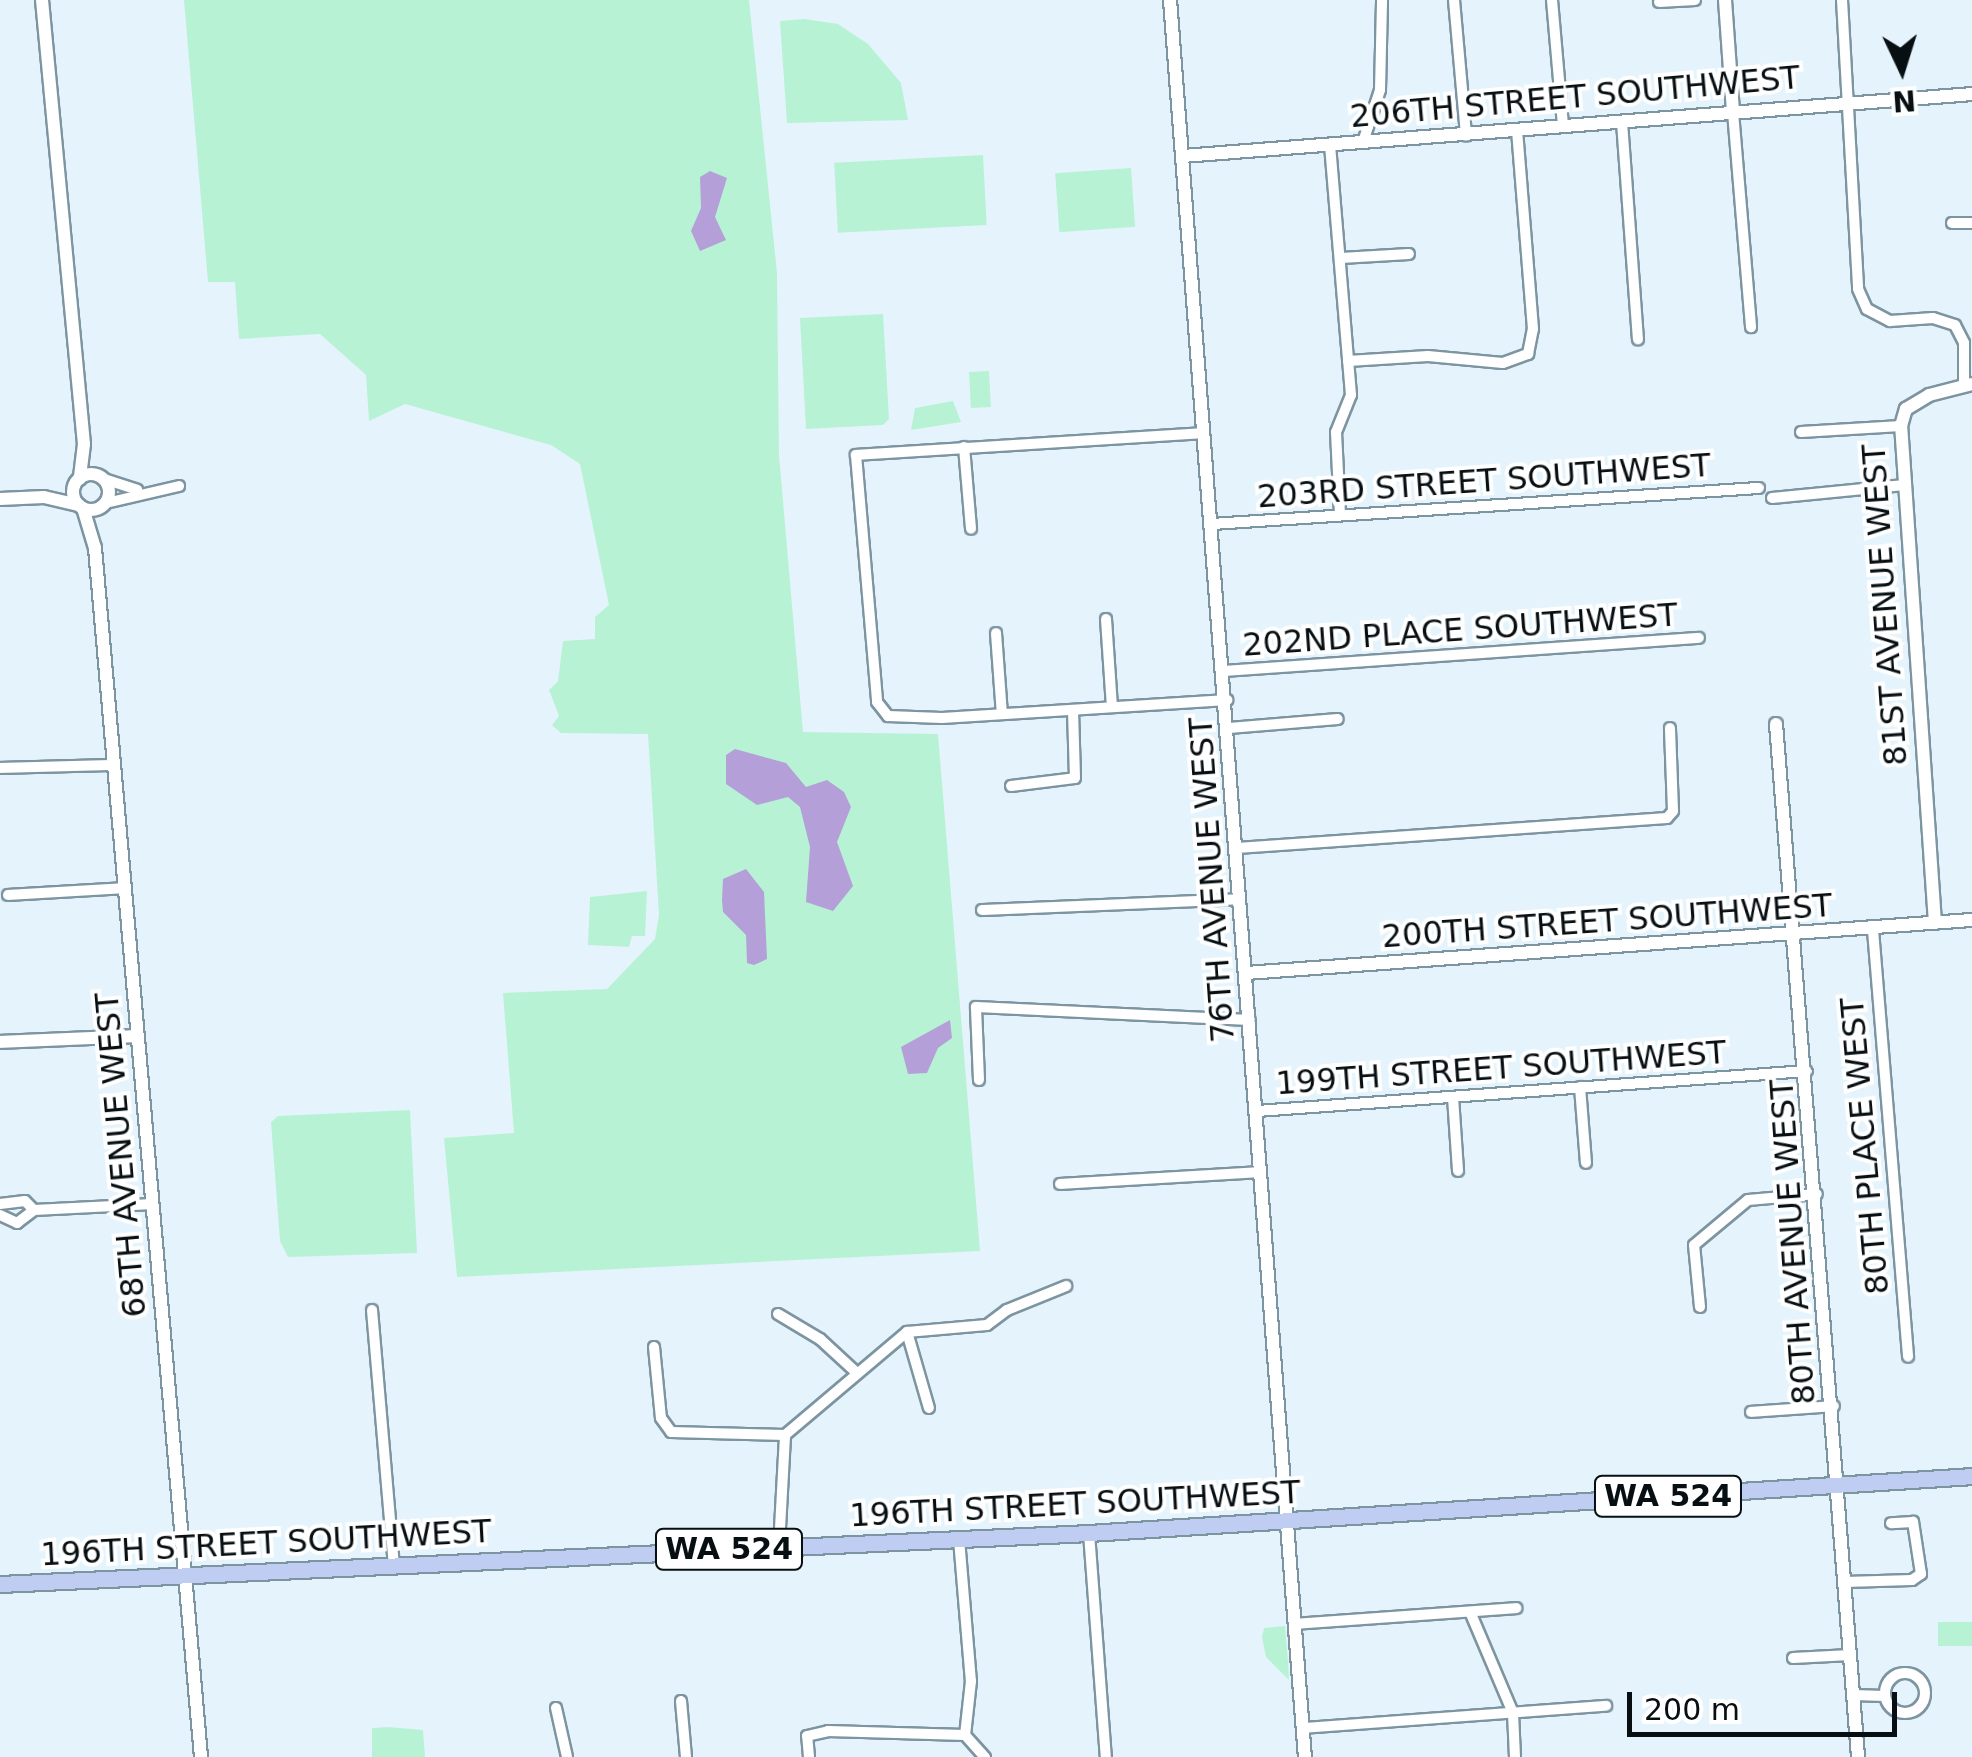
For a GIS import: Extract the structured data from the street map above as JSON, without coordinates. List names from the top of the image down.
{
  "streets": {
    "main road": ["WA 524", "196TH STREET SOUTHWEST"],
    "street": [
      "206TH STREET SOUTHWEST",
      "203RD STREET SOUTHWEST",
      "81ST AVENUE WEST",
      "202ND PLACE SOUTHWEST",
      "76TH AVENUE WEST",
      "200TH STREET SOUTHWEST",
      "199TH STREET SOUTHWEST",
      "80TH PLACE WEST",
      "68TH AVENUE WEST",
      "80TH AVENUE WEST"
    ]
  },
  "crossings": [
    ["206TH STREET SOUTHWEST", "81ST AVENUE WEST"],
    ["206TH STREET SOUTHWEST", "76TH AVENUE WEST"],
    ["203RD STREET SOUTHWEST", "76TH AVENUE WEST"],
    ["81ST AVENUE WEST", "200TH STREET SOUTHWEST"],
    ["202ND PLACE SOUTHWEST", "76TH AVENUE WEST"],
    ["76TH AVENUE WEST", "200TH STREET SOUTHWEST"],
    ["76TH AVENUE WEST", "199TH STREET SOUTHWEST"],
    ["76TH AVENUE WEST", "196TH STREET SOUTHWEST"],
    ["200TH STREET SOUTHWEST", "80TH PLACE WEST"],
    ["200TH STREET SOUTHWEST", "80TH AVENUE WEST"],
    ["199TH STREET SOUTHWEST", "80TH AVENUE WEST"],
    ["68TH AVENUE WEST", "196TH STREET SOUTHWEST"],
    ["80TH AVENUE WEST", "196TH STREET SOUTHWEST"]
  ],
  "scale_bar": "200 m",
  "north": "bottom"
}
